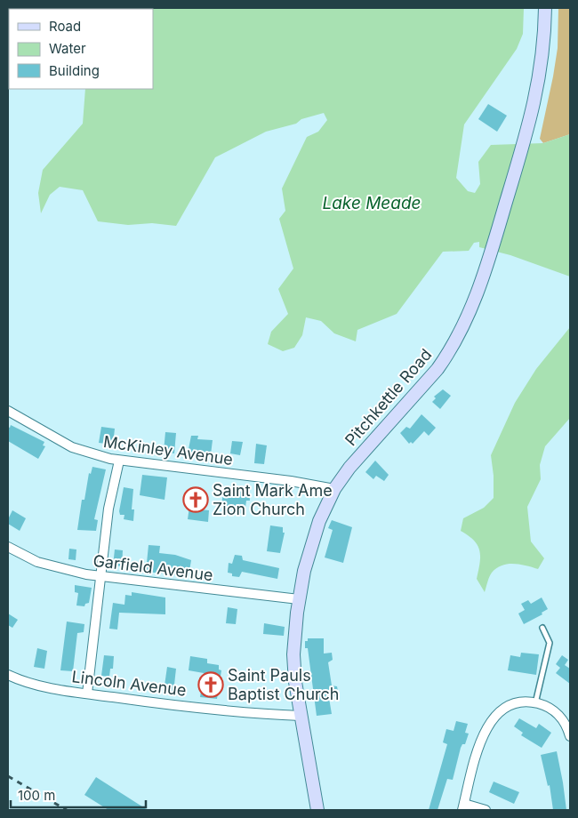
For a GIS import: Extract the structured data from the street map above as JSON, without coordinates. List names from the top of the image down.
{
  "streets": {
    "main road": ["Pitchkettle Road"],
    "street": ["McKinley Avenue", "Garfield Avenue", "Lincoln Avenue"]
  },
  "crossings": [
    ["Pitchkettle Road", "McKinley Avenue"],
    ["Pitchkettle Road", "Garfield Avenue"],
    ["Pitchkettle Road", "Lincoln Avenue"]
  ],
  "water": ["Lake Meade"],
  "places": {
    "church": ["Saint Mark Ame Zion Church", "Saint Pauls Baptist Church"]
  },
  "legend": ["Road", "Water", "Building"],
  "scale_bar": "100 m"
}
